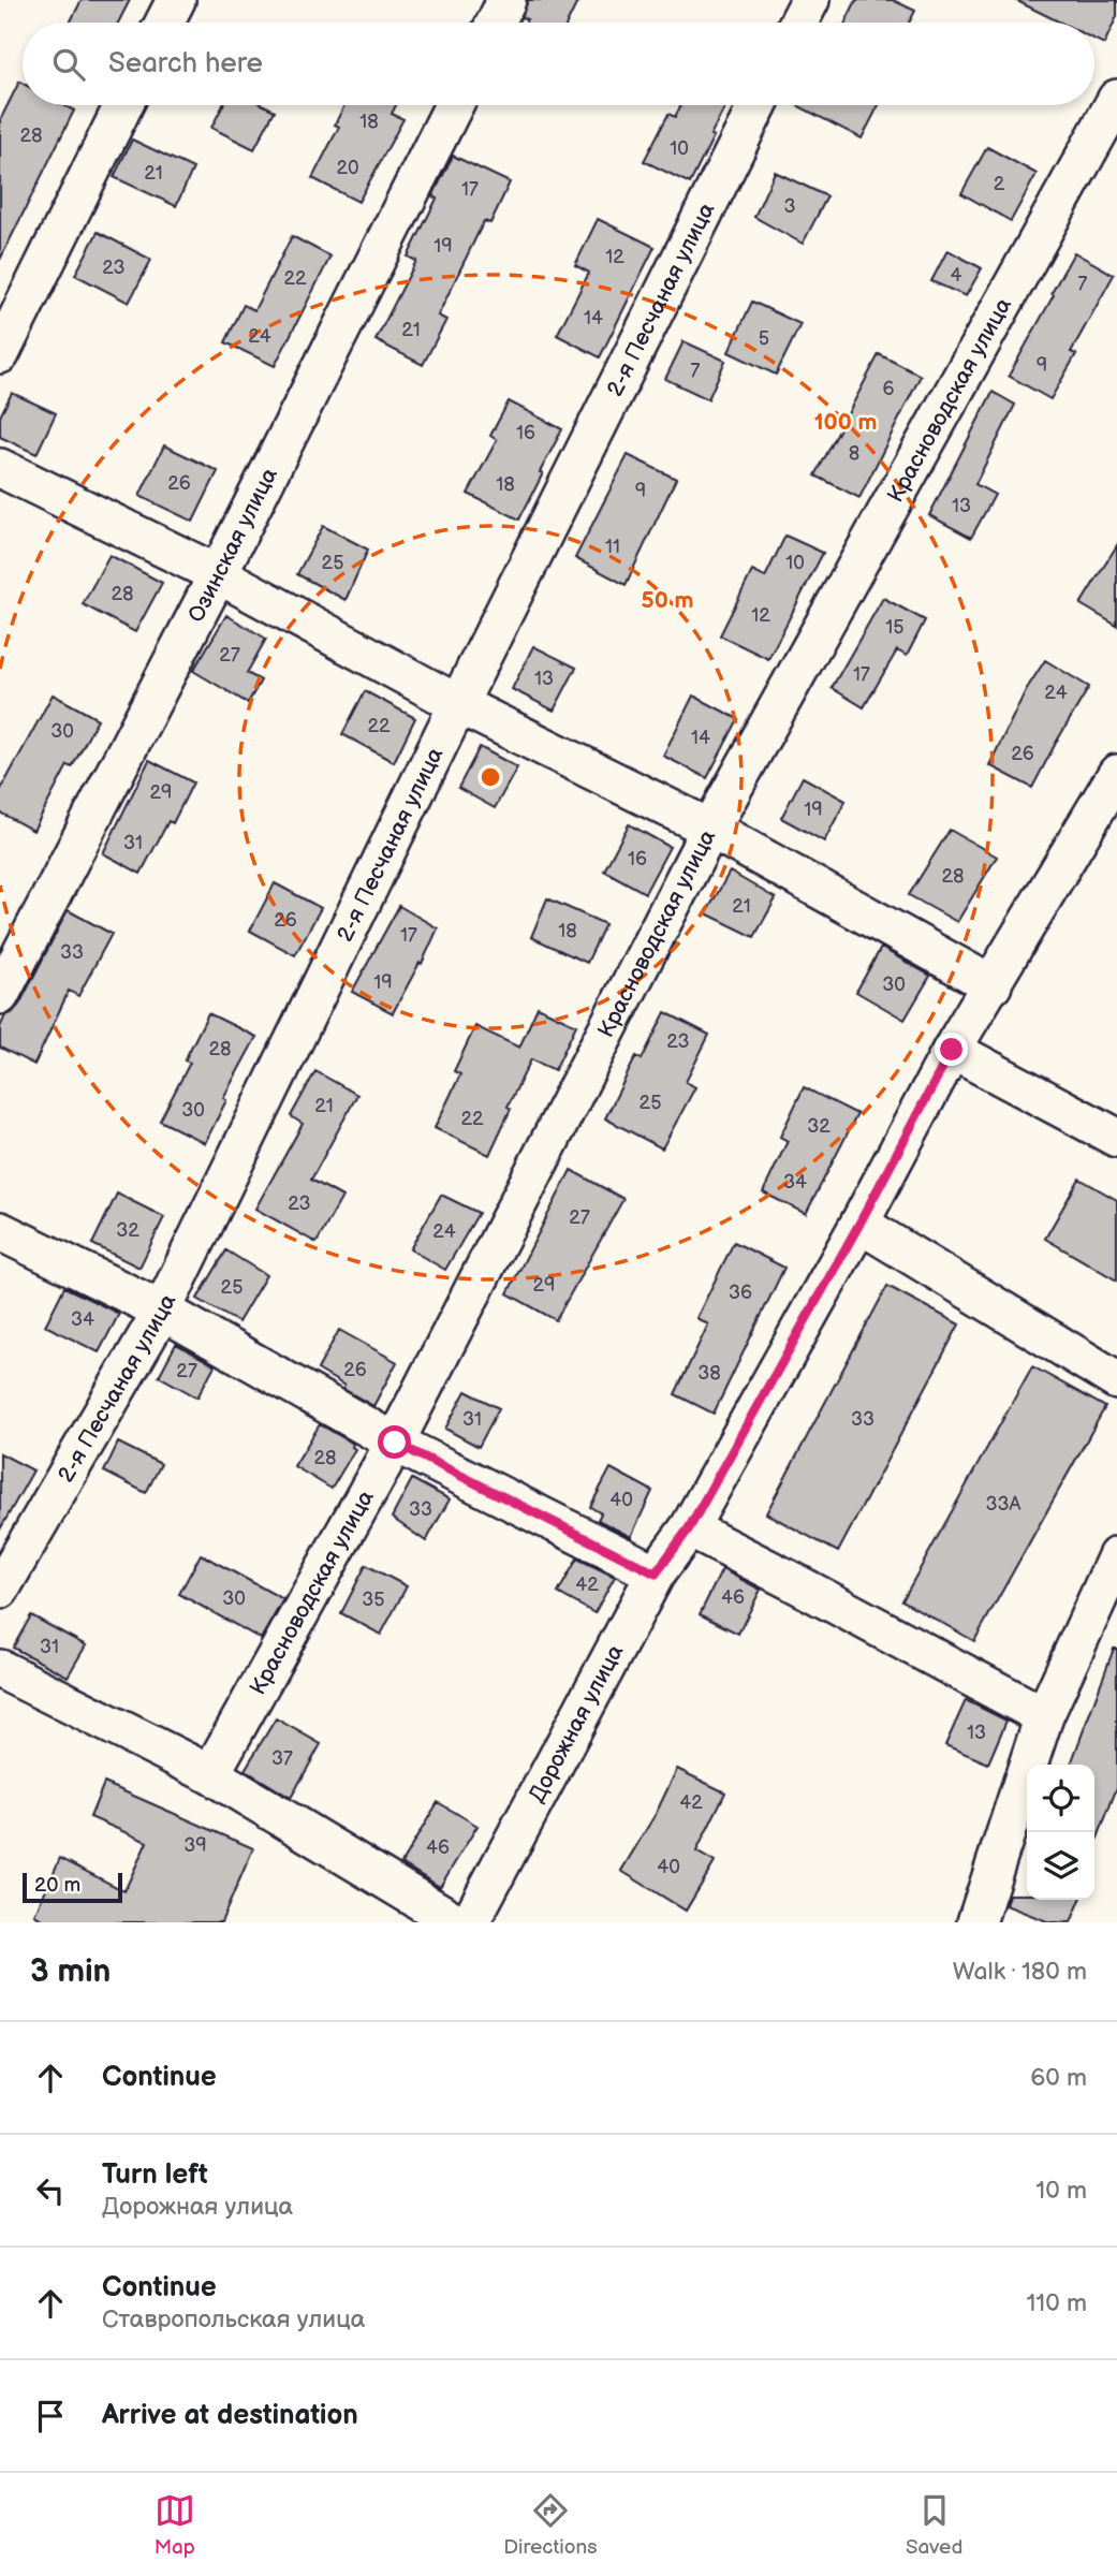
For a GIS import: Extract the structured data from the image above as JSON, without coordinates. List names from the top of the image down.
{
  "streets": {
    "street": [
      "2-я Песчаная улица",
      "Красноводская улица",
      "Озинская улица",
      "Дорожная улица"
    ]
  },
  "house_numbers": [
    "18",
    "28",
    "10",
    "20",
    "21",
    "2",
    "17",
    "3",
    "19",
    "12",
    "23",
    "4",
    "22",
    "7",
    "14",
    "21",
    "24",
    "5",
    "9",
    "7",
    "6",
    "16",
    "8",
    "26",
    "18",
    "9",
    "13",
    "11",
    "25",
    "10",
    "28",
    "12",
    "15",
    "27",
    "17",
    "13",
    "24",
    "22",
    "30",
    "14",
    "26",
    "29",
    "19",
    "31",
    "16",
    "28",
    "21",
    "26",
    "18",
    "17",
    "33",
    "19",
    "30",
    "23",
    "28",
    "25",
    "21",
    "30",
    "22",
    "32",
    "34",
    "23",
    "27",
    "32",
    "24",
    "29",
    "25",
    "36",
    "34",
    "26",
    "27",
    "38",
    "31",
    "33",
    "28",
    "40",
    "33А",
    "33",
    "42",
    "46",
    "30",
    "35",
    "31",
    "13",
    "37",
    "42",
    "39",
    "46",
    "40"
  ],
  "scale_bar": "20 m",
  "page": {
    "search": "Search here",
    "scale": "20 m",
    "heading": ["3 min", "Walk · 180 m"],
    "list": [
      ["Continue", "60 m"],
      ["Turn left", "Дорожная улица", "10 m"],
      ["Continue", "Ставропольская улица", "110 m"],
      "Arrive at destination"
    ],
    "nav": ["Map", "Directions", "Saved"]
  },
  "rings": ["100 m", "50 m"]
}
